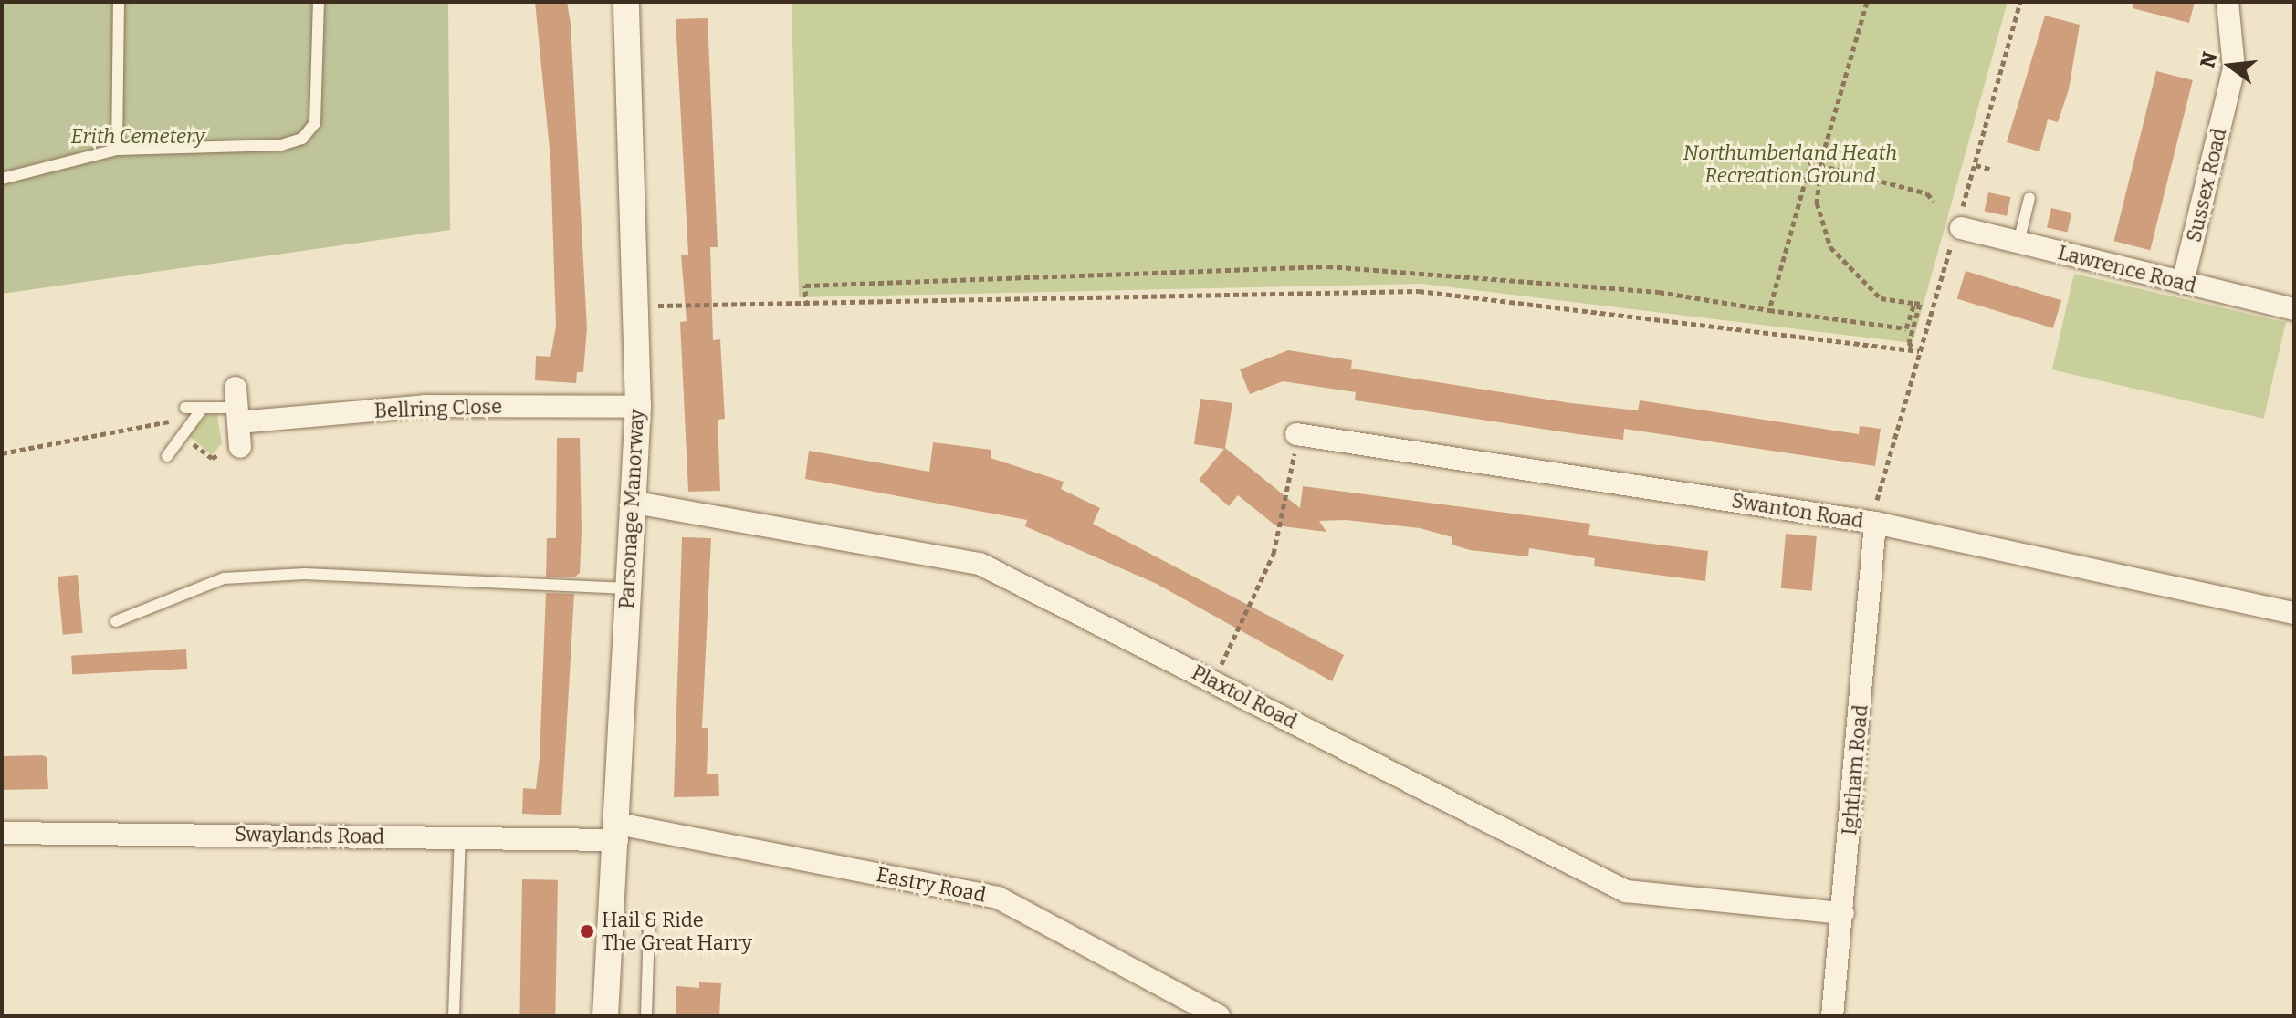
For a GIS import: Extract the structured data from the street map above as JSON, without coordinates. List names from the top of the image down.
{
  "streets": {
    "street": [
      "Sussex Road",
      "Lawrence Road",
      "Bellring Close",
      "Parsonage Manorway",
      "Swanton Road",
      "Plaxtol Road",
      "Ightham Road",
      "Swaylands Road",
      "Eastry Road"
    ]
  },
  "crossings": [
    ["Sussex Road", "Lawrence Road"],
    ["Bellring Close", "Parsonage Manorway"],
    ["Parsonage Manorway", "Plaxtol Road"],
    ["Parsonage Manorway", "Swaylands Road"],
    ["Parsonage Manorway", "Eastry Road"],
    ["Swanton Road", "Ightham Road"],
    ["Plaxtol Road", "Ightham Road"],
    ["Swaylands Road", "Eastry Road"]
  ],
  "parks": ["Erith Cemetery", "Northumberland Heath Recreation Ground"],
  "places": ["Hail & Ride The Great Harry"],
  "north": "left"
}
